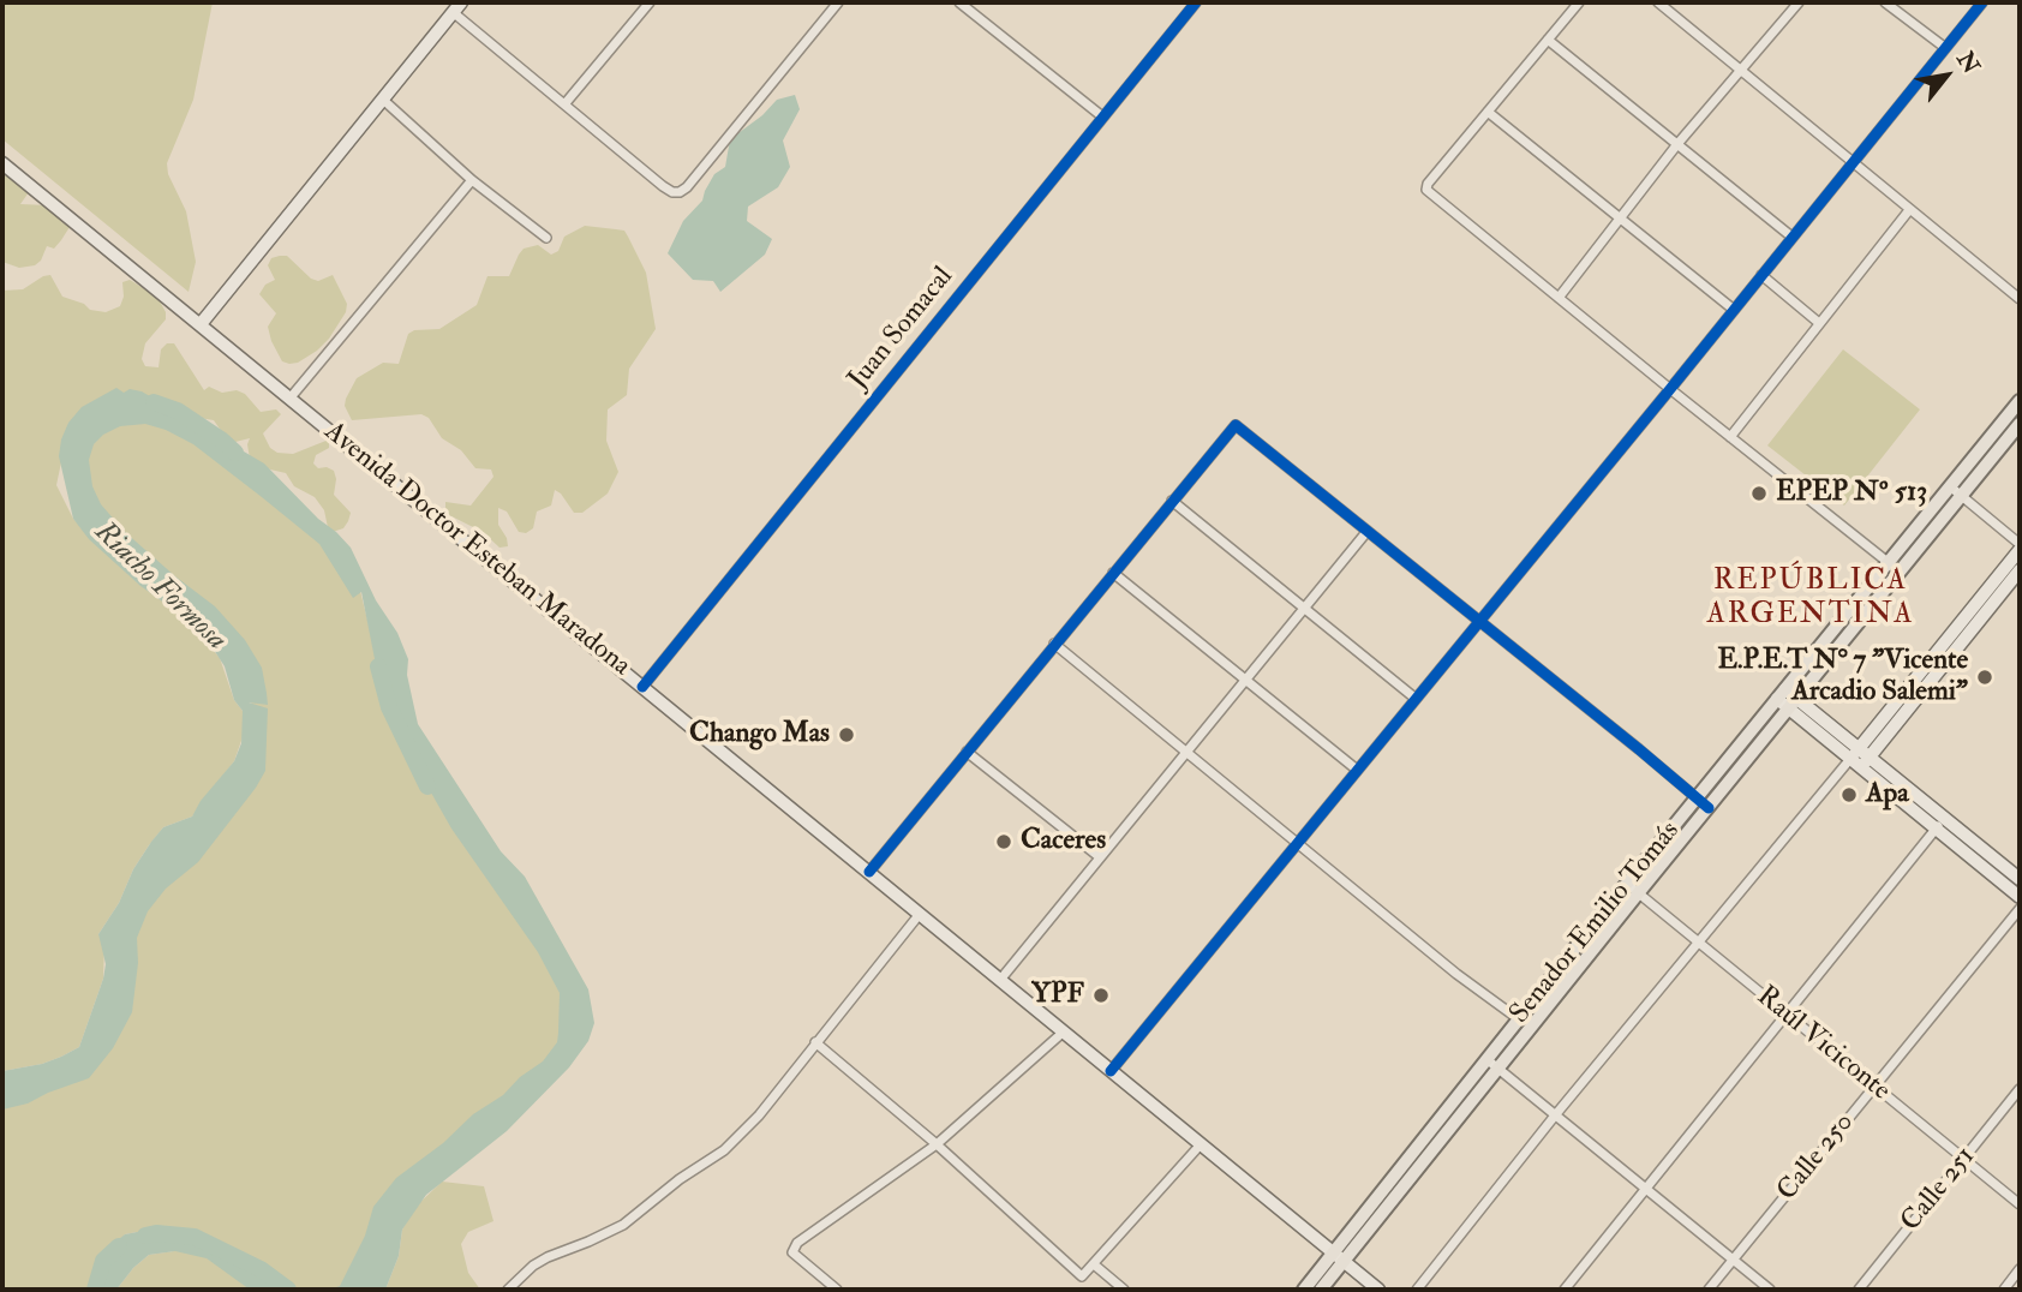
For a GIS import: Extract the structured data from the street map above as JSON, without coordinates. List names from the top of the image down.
{
  "streets": {
    "main road": ["Avenida Doctor Esteban Maradona", "Senador Emilio Tomás"],
    "street": [
      "Juan Somacal",
      "Raúl Viciconte",
      "Calle 250",
      "Calle 251"
    ]
  },
  "crossings": [
    ["Juan Somacal", "Avenida Doctor Esteban Maradona"],
    ["Avenida Doctor Esteban Maradona", "Senador Emilio Tomás"],
    ["Senador Emilio Tomás", "Raúl Viciconte"],
    ["Raúl Viciconte", "Calle 250"],
    ["Raúl Viciconte", "Calle 251"]
  ],
  "districts": ["REPÚBLICA ARGENTINA"],
  "water": ["Riacho Formosa"],
  "places": [
    "EPEP Nº 513",
    "E.P.E.T N° 7 \"Vicente Arcadio Salemi\"",
    "Chango Mas",
    "Apa",
    "Caceres",
    "YPF"
  ],
  "north": "top right"
}
